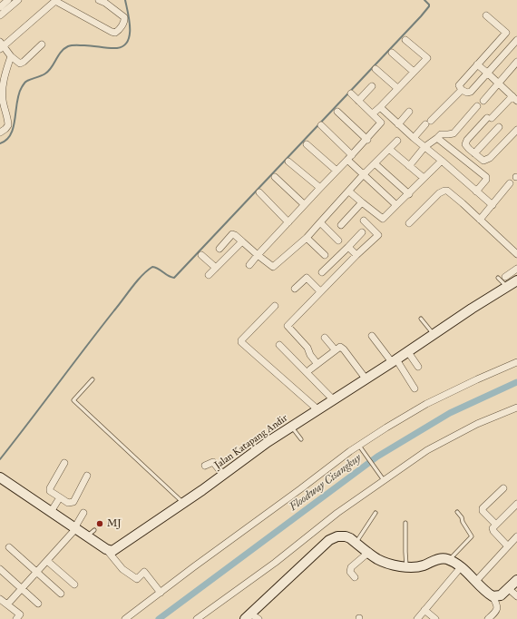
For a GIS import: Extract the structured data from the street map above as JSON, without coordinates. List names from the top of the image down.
{
  "streets": {
    "street": ["Jalan Katapang Andir"]
  },
  "water": ["Floodway Cisangkuy"],
  "places": ["MJ"]
}
